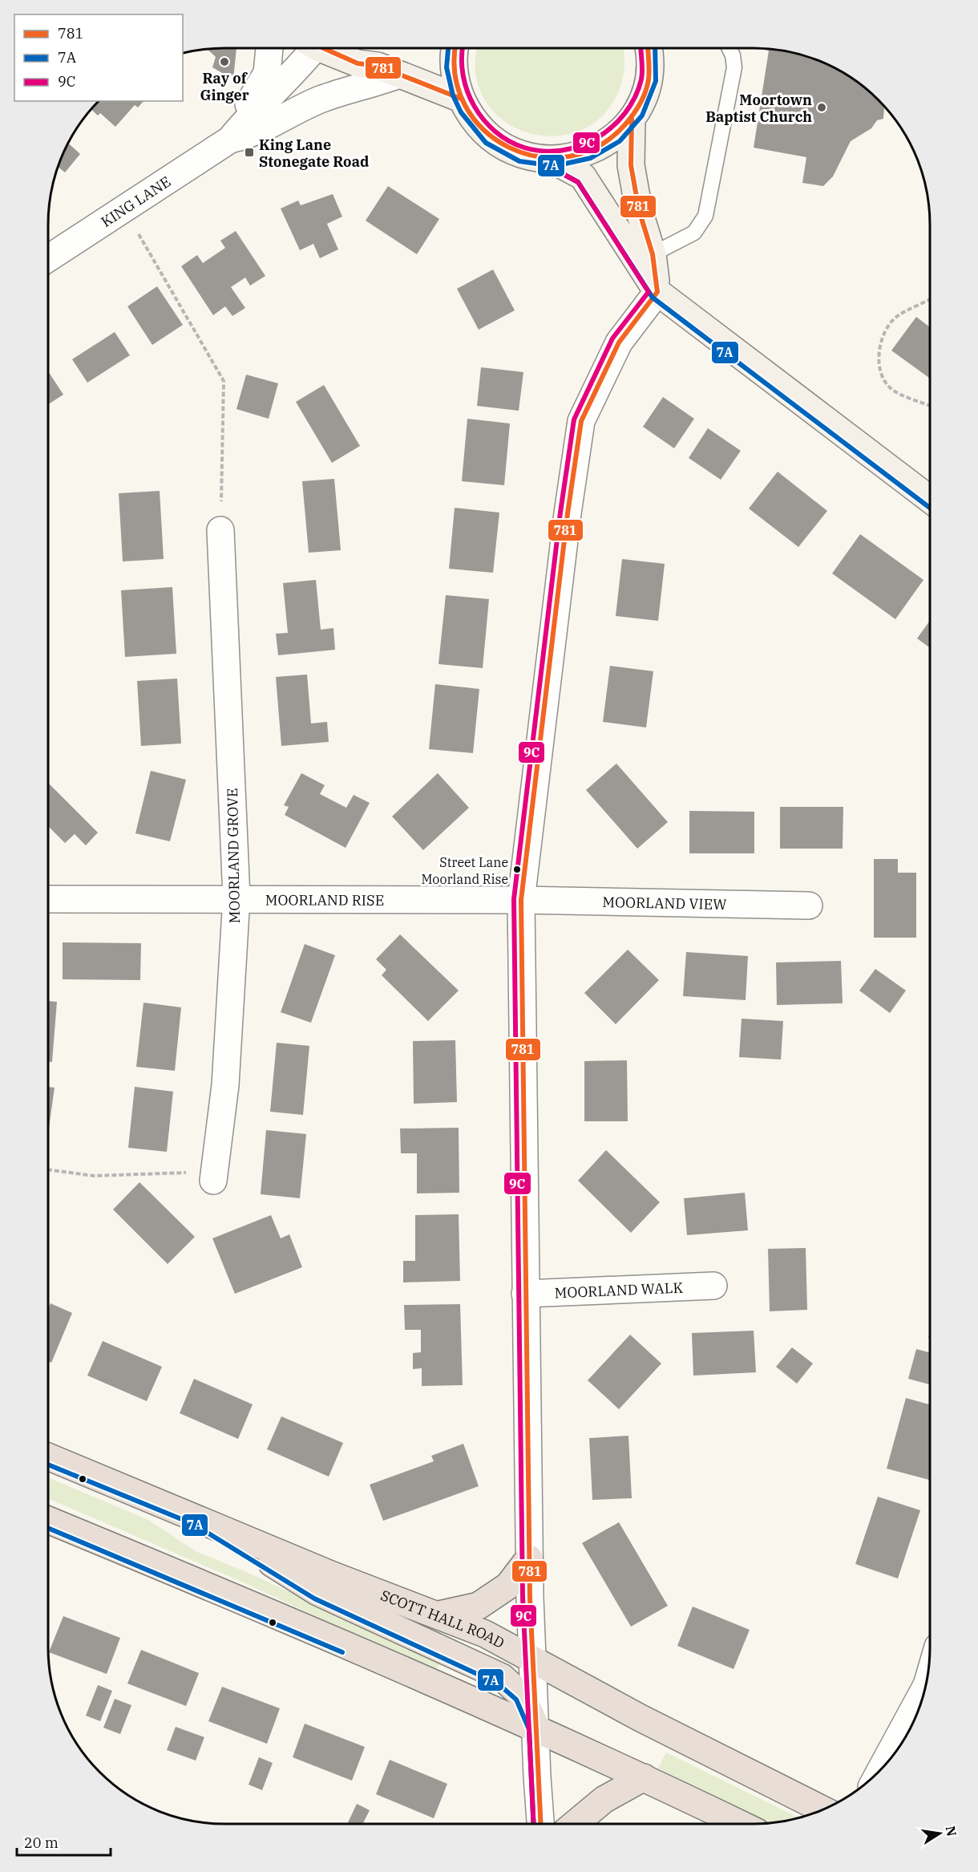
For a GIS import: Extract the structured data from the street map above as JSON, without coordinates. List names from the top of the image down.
{
  "streets": {
    "highway": ["SCOTT HALL ROAD"],
    "street": [
      "KING LANE",
      "MOORLAND GROVE",
      "MOORLAND RISE",
      "MOORLAND VIEW",
      "MOORLAND WALK"
    ]
  },
  "crossings": [
    ["MOORLAND GROVE", "MOORLAND RISE"],
    ["MOORLAND RISE", "MOORLAND VIEW"]
  ],
  "places": {
    "other": ["Ray of Ginger", "Moortown Baptist Church", "Street Lane Moorland Rise"],
    "transit": ["King Lane Stonegate Road"]
  },
  "lines": ["transit line 781", "transit line 7A", "transit line 9C"],
  "legend": ["781", "7A", "9C"],
  "scale_bar": "20 m",
  "north": "right"
}
